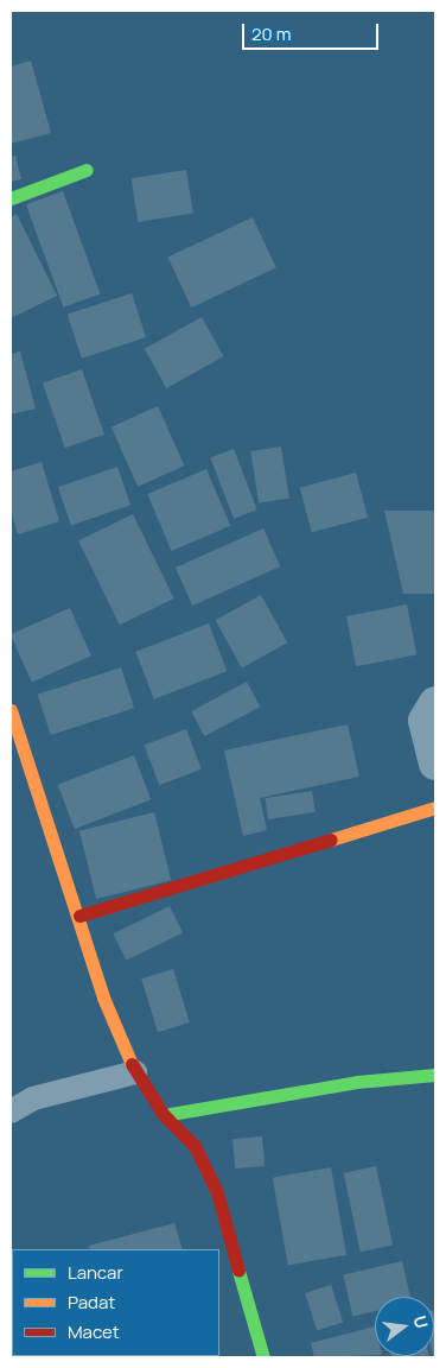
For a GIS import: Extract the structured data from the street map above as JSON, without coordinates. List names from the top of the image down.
{
  "legend": ["Lancar", "Padat", "Macet"],
  "scale_bar": "20 m",
  "north": "right"
}
